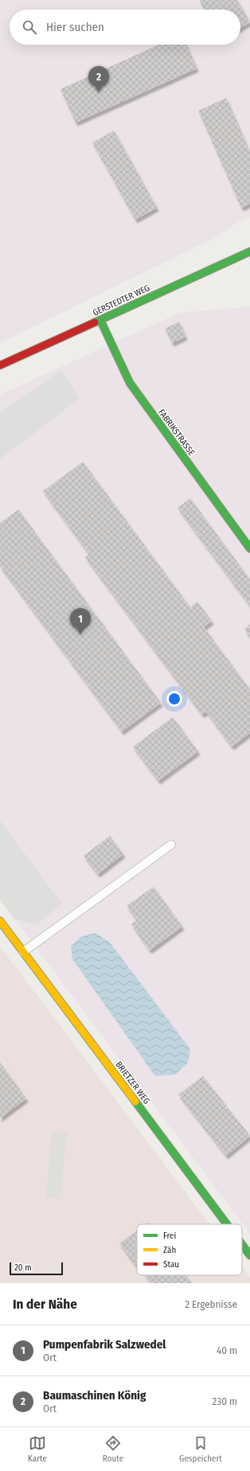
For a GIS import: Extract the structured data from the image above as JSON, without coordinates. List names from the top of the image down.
{
  "streets": {
    "street": ["GERSTEDTER WEG", "FABRIKSTRASSE", "BRIETZER WEG"]
  },
  "crossings": [
    ["GERSTEDTER WEG", "FABRIKSTRASSE"]
  ],
  "legend": ["Frei", "Zäh", "Stau"],
  "scale_bar": "20 m",
  "page": {
    "search": "Hier suchen",
    "pins": ["2", "1"],
    "scale": "20 m",
    "heading": ["In der Nähe", "2 Ergebnisse"],
    "list": [
      {
        "mark": "1",
        "name": "Pumpenfabrik Salzwedel",
        "note": "Ort",
        "value": "40 m"
      },
      {
        "mark": "2",
        "name": "Baumaschinen König",
        "note": "Ort",
        "value": "230 m"
      }
    ],
    "nav": ["Karte", "Route", "Gespeichert"]
  }
}
